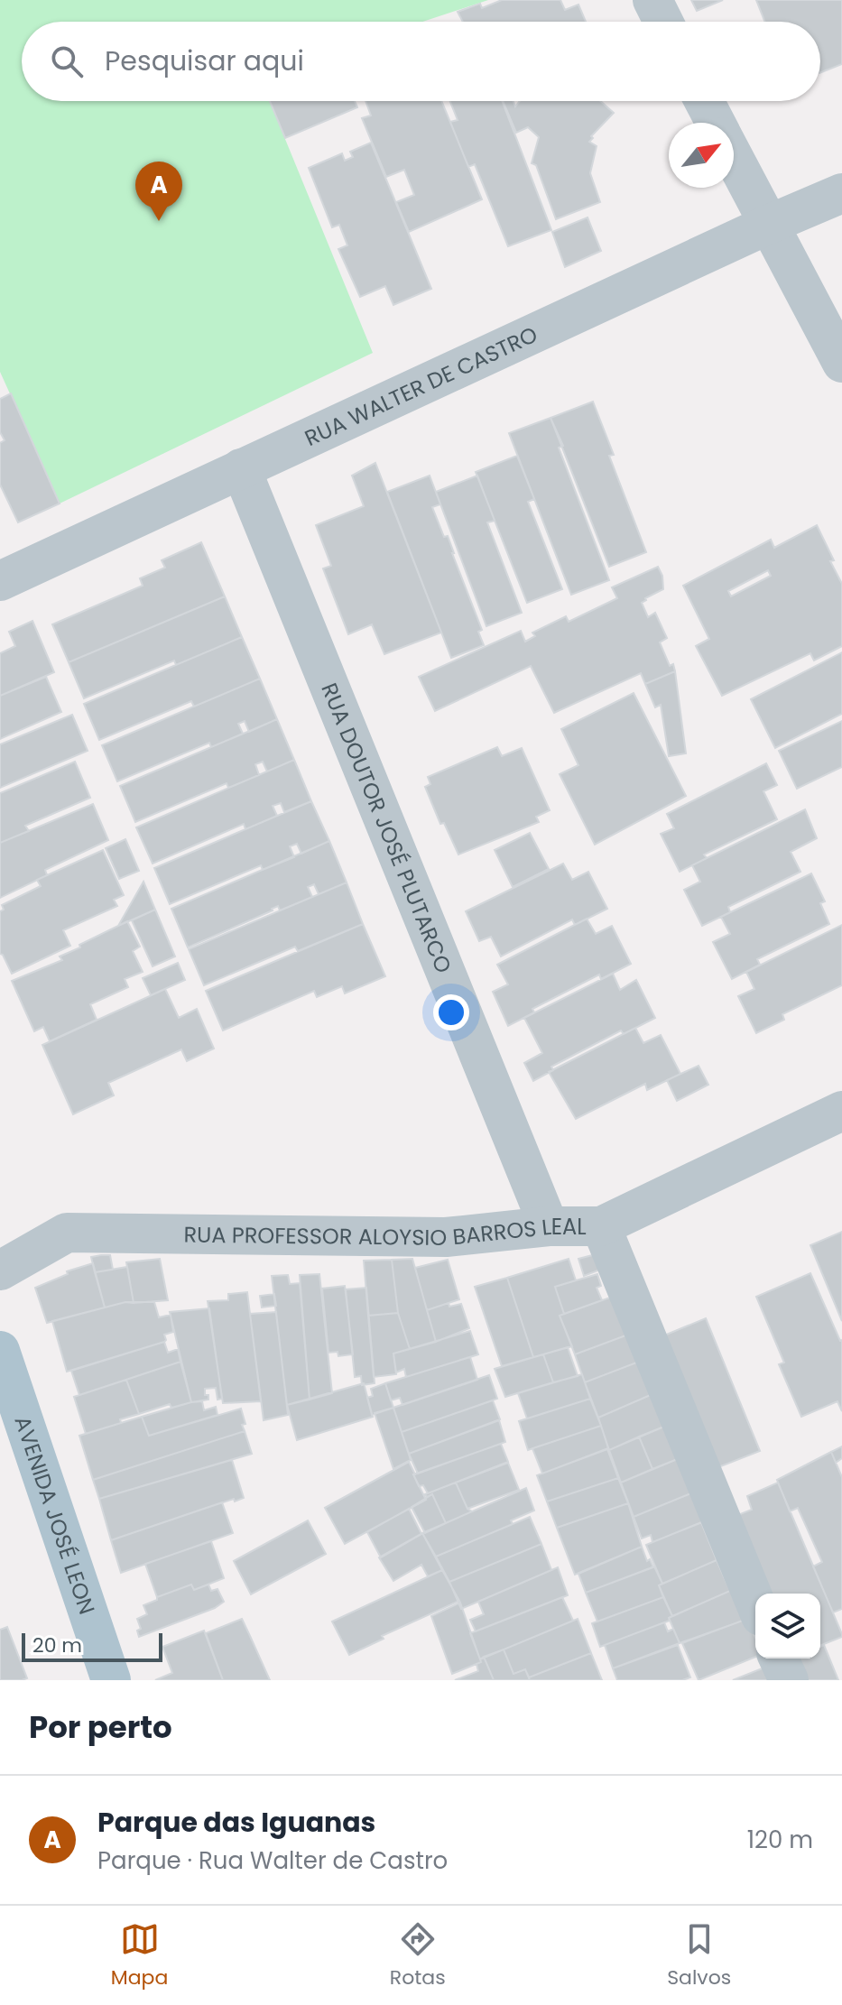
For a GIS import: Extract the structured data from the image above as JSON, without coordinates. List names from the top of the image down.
{
  "streets": {
    "main road": ["AVENIDA JOSÉ LEON"],
    "street": ["RUA WALTER DE CASTRO", "RUA DOUTOR JOSÉ PLUTARCO", "RUA PROFESSOR ALOYSIO BARROS LEAL"]
  },
  "crossings": [
    ["RUA WALTER DE CASTRO", "RUA DOUTOR JOSÉ PLUTARCO"],
    ["RUA DOUTOR JOSÉ PLUTARCO", "RUA PROFESSOR ALOYSIO BARROS LEAL"]
  ],
  "scale_bar": "20 m",
  "north": "top right",
  "page": {
    "search": "Pesquisar aqui",
    "pins": "A",
    "scale": "20 m",
    "heading": "Por perto",
    "list": [
      {
        "mark": "A",
        "name": "Parque das Iguanas",
        "note": "Parque · Rua Walter de Castro",
        "value": "120 m"
      }
    ],
    "nav": ["Mapa", "Rotas", "Salvos"]
  }
}
